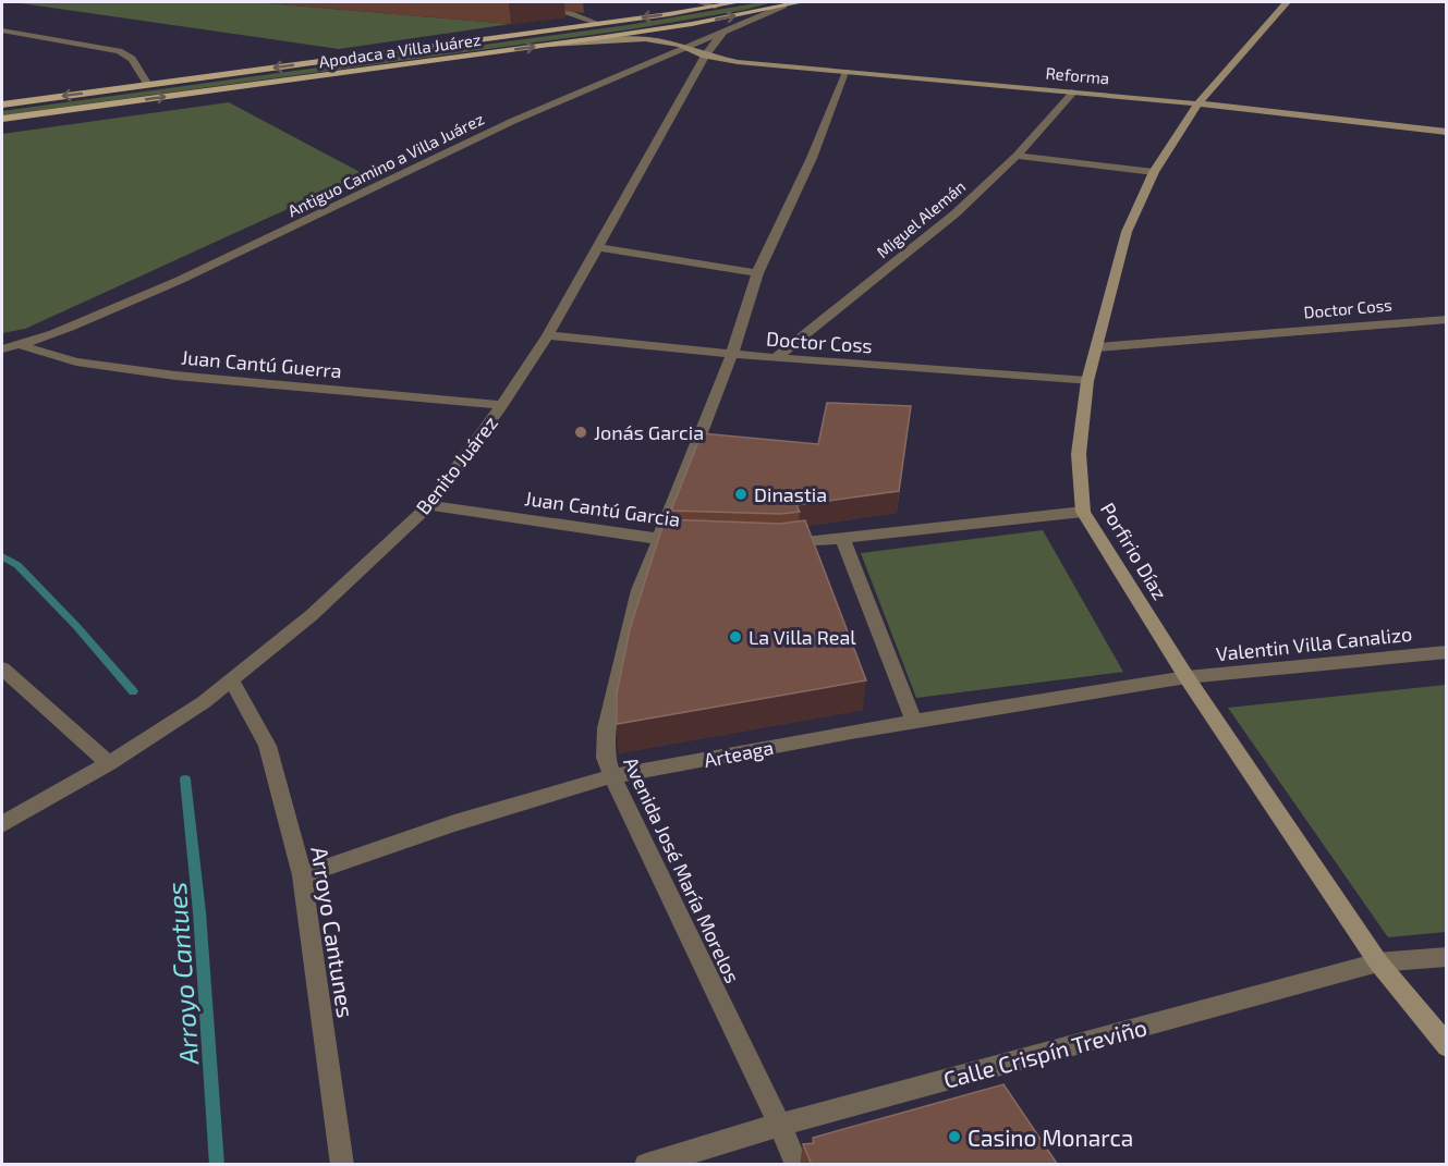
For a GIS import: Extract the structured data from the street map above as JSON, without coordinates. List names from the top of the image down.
{
  "streets": {
    "main road": ["Apodaca a Villa Juárez"],
    "street": [
      "Reforma",
      "Antiguo Camino a Villa Juárez",
      "Miguel Alemán",
      "Doctor Coss",
      "Juan Cantú Guerra",
      "Benito Juárez",
      "Juan Cantú Garcia",
      "Porfirio Díaz",
      "Valentin Villa Canalizo",
      "Arteaga",
      "Avenida José María Morelos",
      "Arroyo Cantunes",
      "Calle Crispín Treviño"
    ]
  },
  "crossings": [
    ["Apodaca a Villa Juárez", "Reforma"],
    ["Apodaca a Villa Juárez", "Antiguo Camino a Villa Juárez"],
    ["Reforma", "Antiguo Camino a Villa Juárez"],
    ["Reforma", "Miguel Alemán"],
    ["Reforma", "Benito Juárez"],
    ["Reforma", "Porfirio Díaz"],
    ["Reforma", "Avenida José María Morelos"],
    ["Antiguo Camino a Villa Juárez", "Juan Cantú Guerra"],
    ["Antiguo Camino a Villa Juárez", "Benito Juárez"],
    ["Miguel Alemán", "Doctor Coss"],
    ["Doctor Coss", "Benito Juárez"],
    ["Doctor Coss", "Porfirio Díaz"],
    ["Doctor Coss", "Avenida José María Morelos"],
    ["Juan Cantú Guerra", "Benito Juárez"],
    ["Benito Juárez", "Juan Cantú Garcia"],
    ["Benito Juárez", "Arroyo Cantunes"],
    ["Juan Cantú Garcia", "Avenida José María Morelos"],
    ["Porfirio Díaz", "Valentin Villa Canalizo"],
    ["Porfirio Díaz", "Arteaga"],
    ["Porfirio Díaz", "Calle Crispín Treviño"],
    ["Valentin Villa Canalizo", "Arteaga"],
    ["Arteaga", "Avenida José María Morelos"],
    ["Arteaga", "Arroyo Cantunes"],
    ["Avenida José María Morelos", "Calle Crispín Treviño"]
  ],
  "water": ["Arroyo Cantues"],
  "places": [
    "Jonás Garcia",
    "Dinastia",
    "La Villa Real",
    "Casino Monarca"
  ]
}
